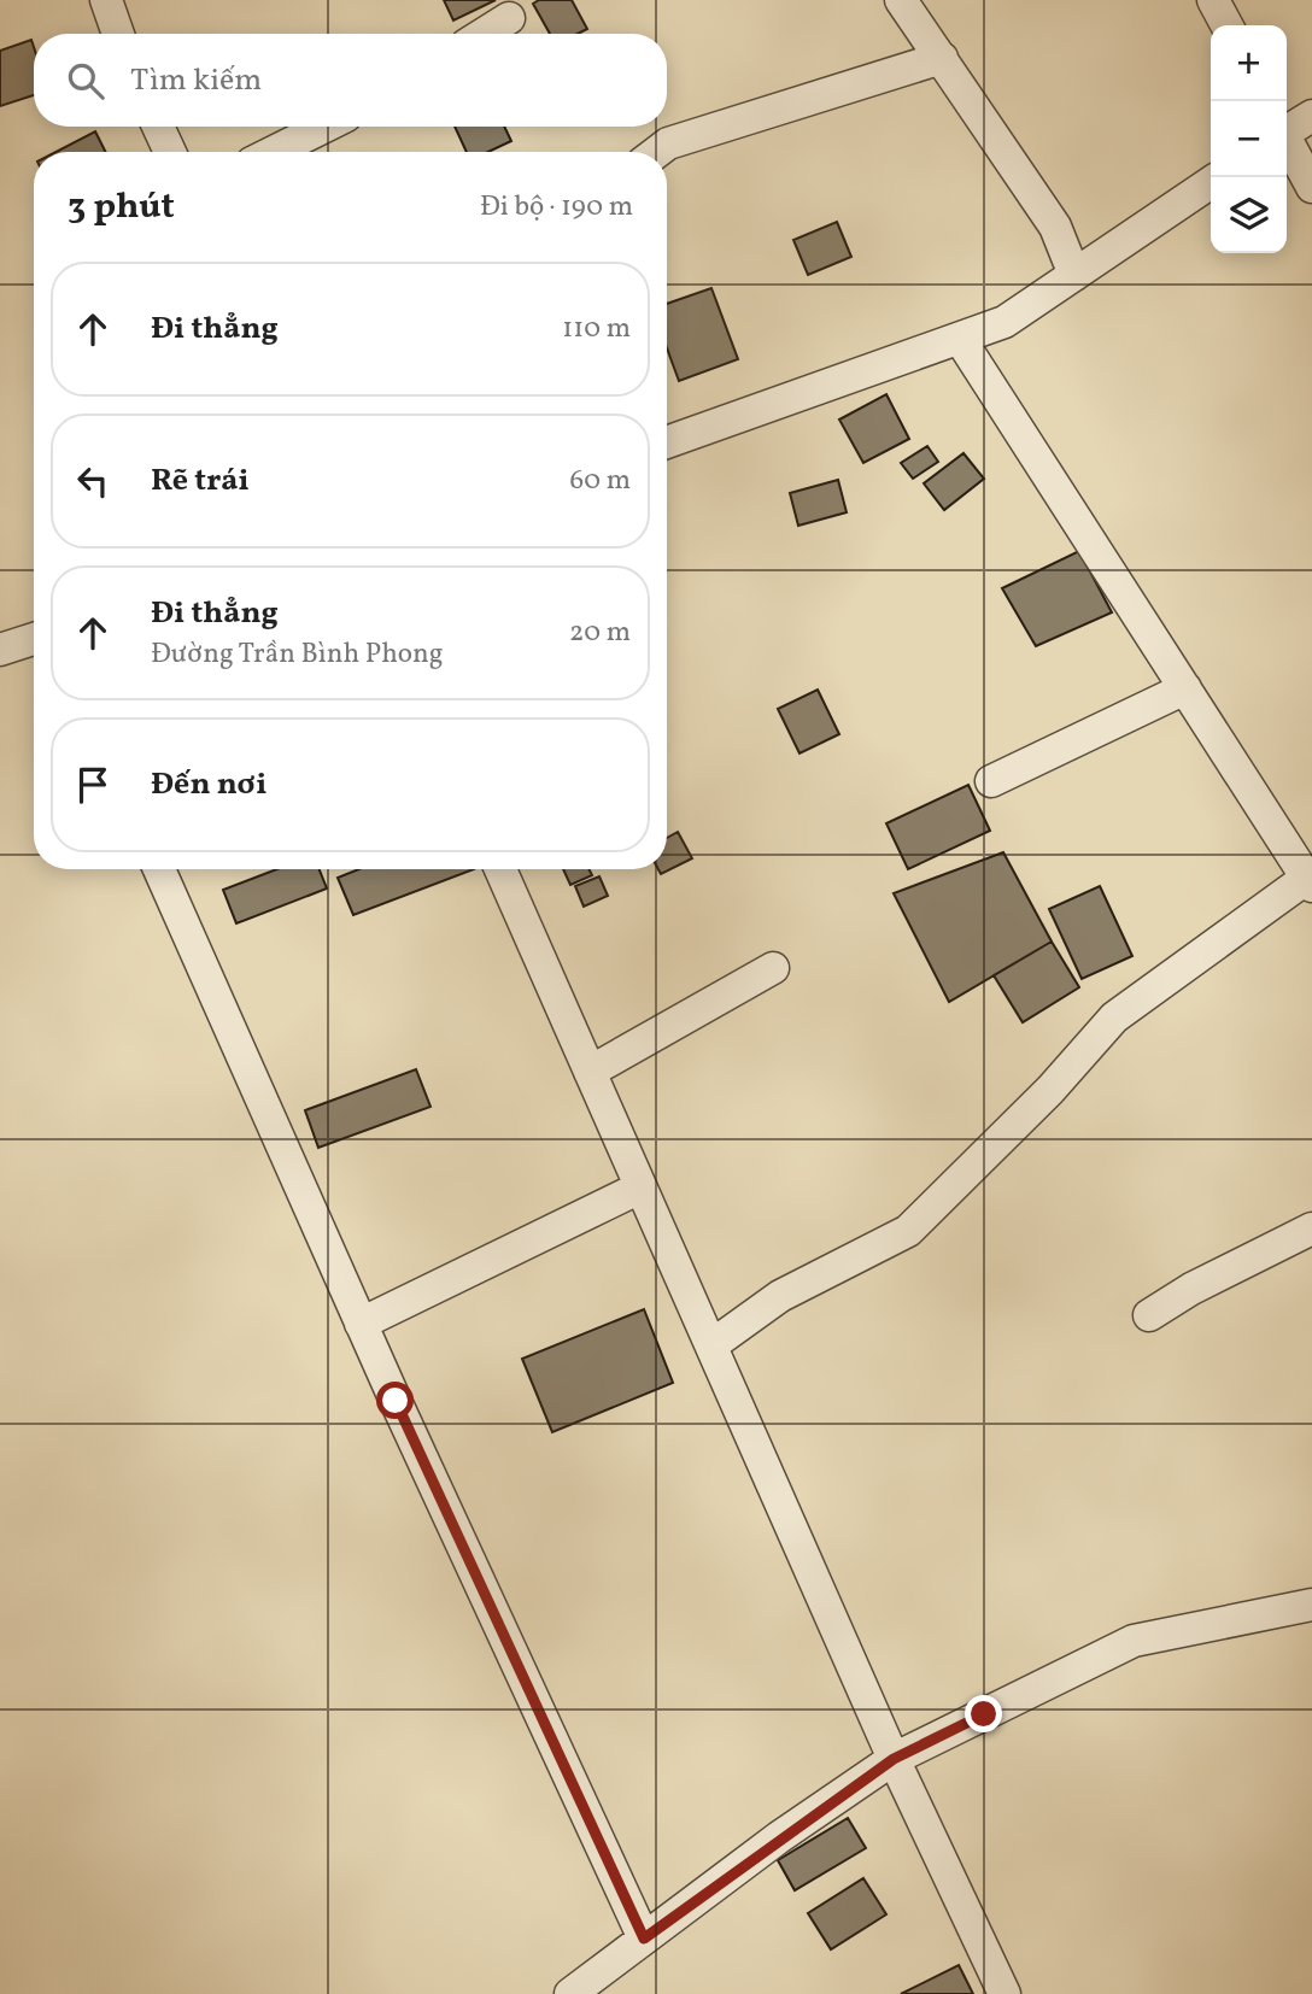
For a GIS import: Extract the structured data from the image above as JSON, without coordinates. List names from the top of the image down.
{
  "page": {
    "map_buttons": ["+", "−"],
    "search": "Tìm kiếm",
    "heading": ["3 phút", "Đi bộ · 190 m"],
    "list": [
      ["Đi thẳng", "110 m"],
      ["Rẽ trái", "60 m"],
      ["Đi thẳng", "Đường Trần Bình Phong", "20 m"],
      "Đến nơi"
    ]
  }
}
